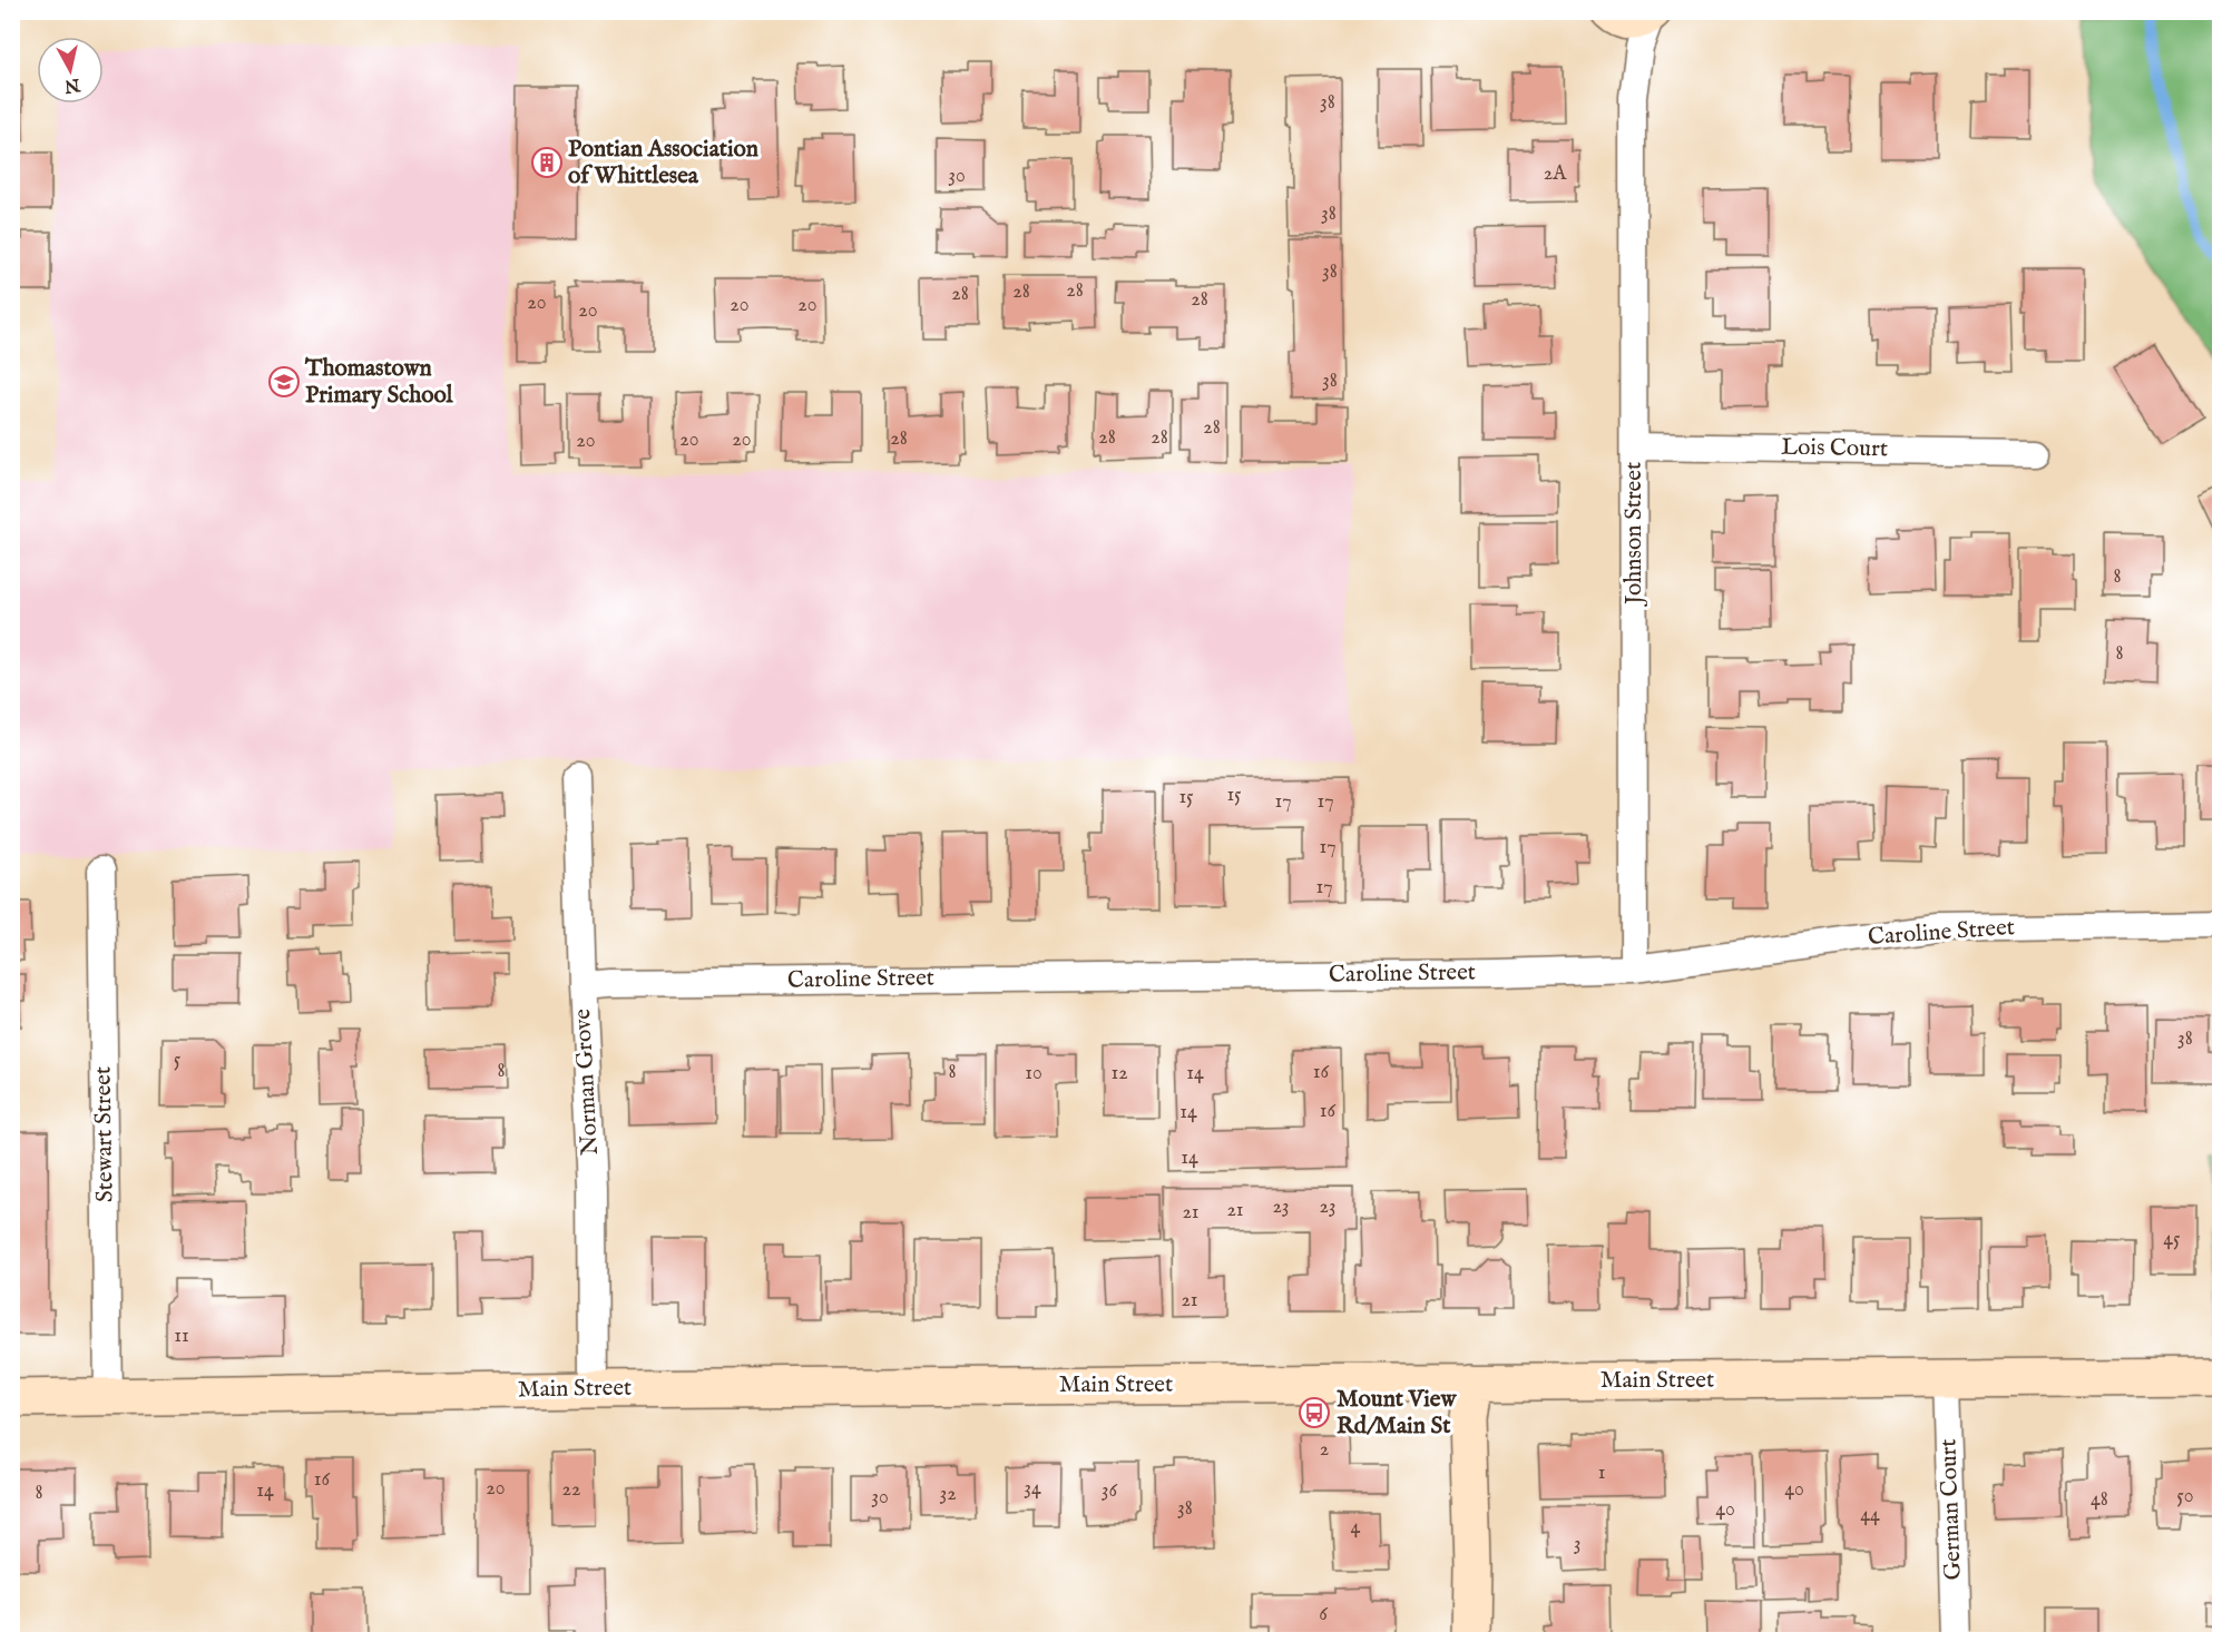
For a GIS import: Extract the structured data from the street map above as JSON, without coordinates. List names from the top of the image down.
{
  "streets": {
    "street": [
      "Lois Court",
      "Johnson Street",
      "Caroline Street",
      "Norman Grove",
      "Stewart Street",
      "Main Street",
      "German Court"
    ]
  },
  "crossings": [
    ["Lois Court", "Johnson Street"],
    ["Johnson Street", "Caroline Street"],
    ["Caroline Street", "Norman Grove"],
    ["Norman Grove", "Main Street"],
    ["Stewart Street", "Main Street"],
    ["Main Street", "German Court"]
  ],
  "places": {
    "building": ["Pontian Association of Whittlesea"],
    "school or university": ["Thomastown Primary School"],
    "bus stop": ["Mount View Rd/Main St"]
  },
  "house_numbers": [
    "38",
    "2A",
    "30",
    "38",
    "38",
    "28",
    "28",
    "28",
    "28",
    "20",
    "20",
    "20",
    "20",
    "38",
    "28",
    "28",
    "28",
    "28",
    "20",
    "20",
    "20",
    "8",
    "8",
    "15",
    "15",
    "17",
    "17",
    "17",
    "17",
    "38",
    "5",
    "8",
    "8",
    "16",
    "10",
    "12",
    "14",
    "16",
    "14",
    "14",
    "23",
    "23",
    "21",
    "21",
    "45",
    "21",
    "11",
    "2",
    "1",
    "16",
    "20",
    "34",
    "22",
    "40",
    "14",
    "36",
    "8",
    "32",
    "50",
    "30",
    "48",
    "38",
    "40",
    "44",
    "4",
    "3",
    "6"
  ],
  "north": "bottom"
}
